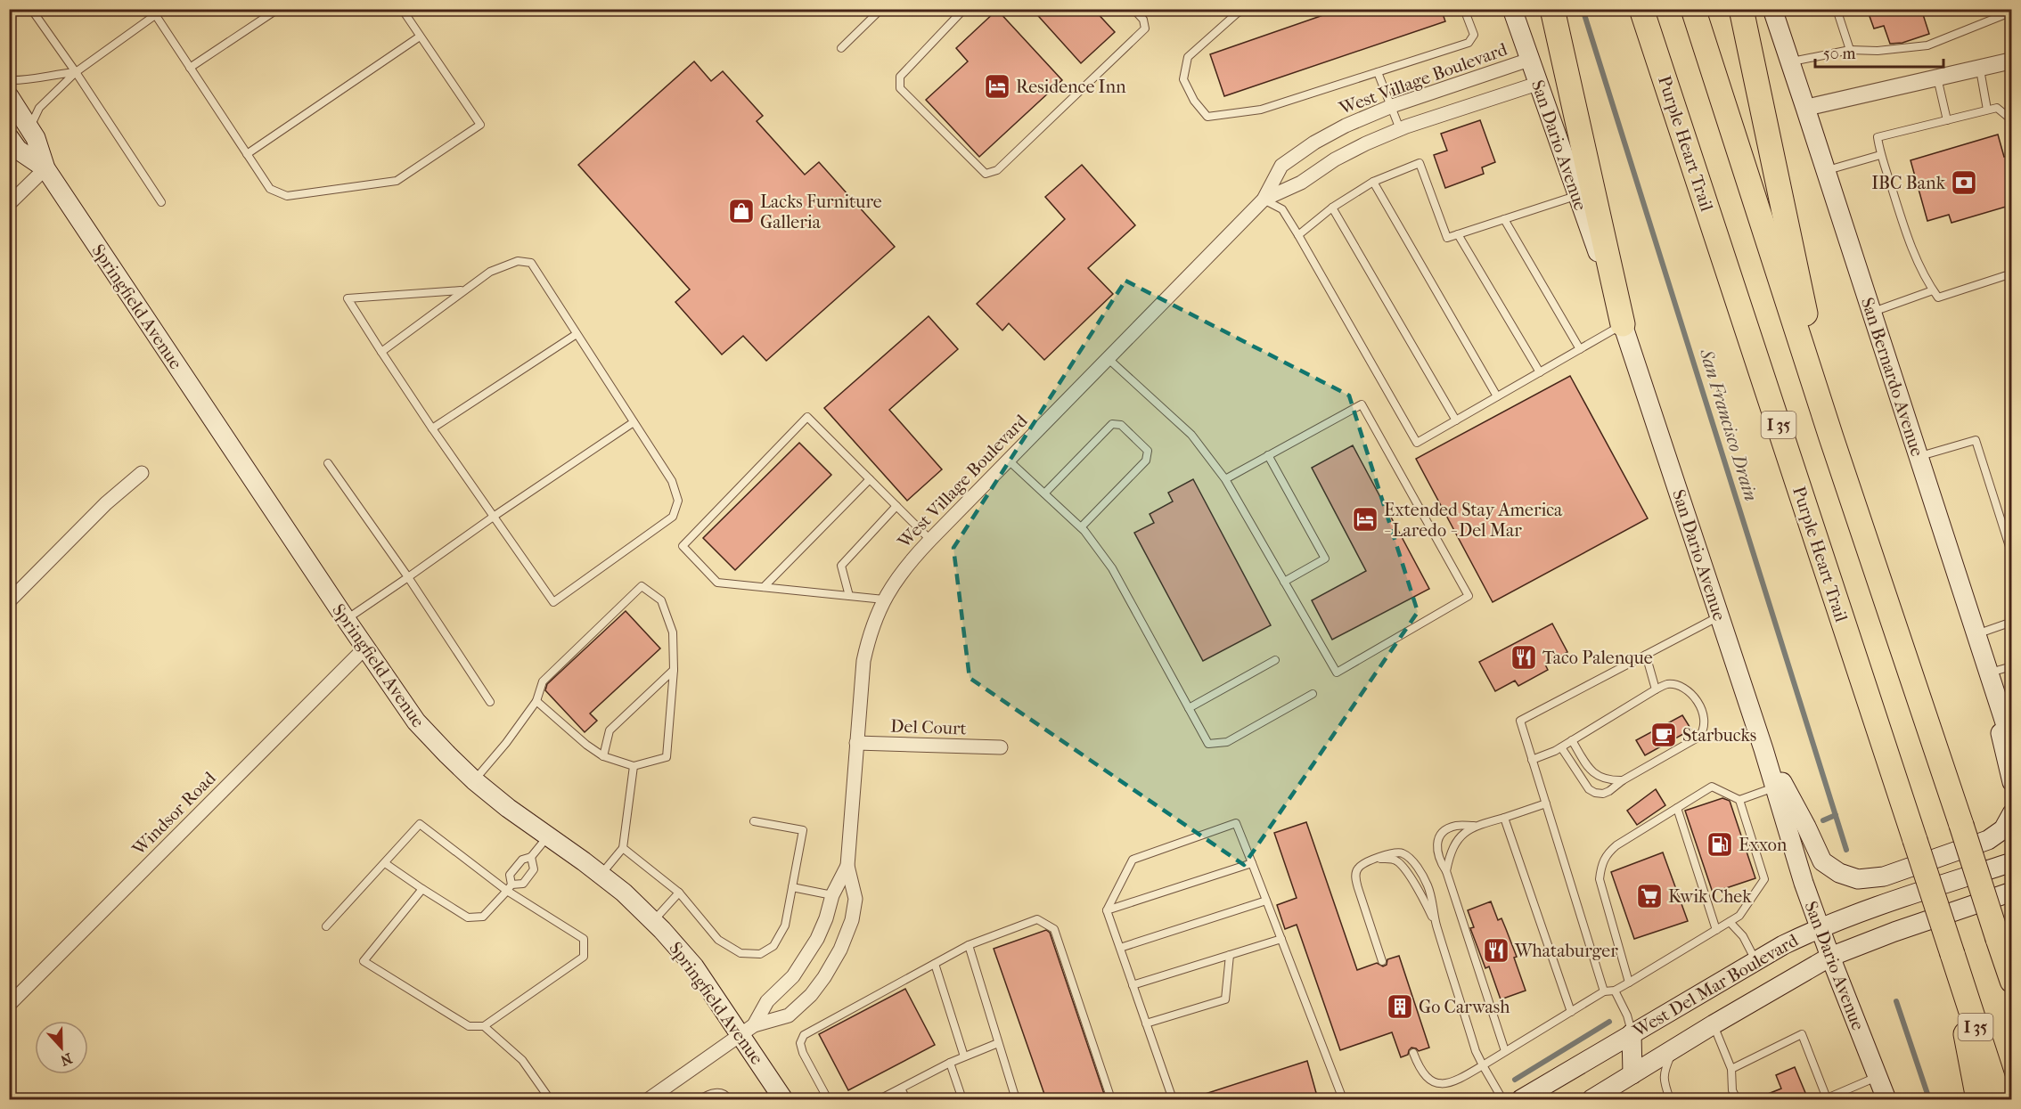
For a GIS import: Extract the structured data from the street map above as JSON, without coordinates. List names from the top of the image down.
{
  "streets": {
    "highway": ["Purple Heart Trail", "I 35"],
    "main road": [
      "San Dario Avenue",
      "Springfield Avenue",
      "San Bernardo Avenue",
      "West Del Mar Boulevard"
    ],
    "street": ["West Village Boulevard", "Del Court", "Windsor Road"]
  },
  "crossings": [
    ["West Village Boulevard", "San Dario Avenue"],
    ["West Village Boulevard", "Springfield Avenue"],
    ["West Village Boulevard", "Del Court"],
    ["San Dario Avenue", "West Del Mar Boulevard"],
    ["Springfield Avenue", "Windsor Road"]
  ],
  "water": ["San Francisco Drain"],
  "places": {
    "hotel": ["Residence Inn", "Extended Stay America - Laredo - Del Mar"],
    "bank": ["IBC Bank"],
    "shop": ["Lacks Furniture Galleria"],
    "restaurant": ["Taco Palenque", "Whataburger"],
    "cafe": ["Starbucks"],
    "fuel station": ["Exxon"],
    "supermarket": ["Kwik Chek"],
    "building": ["Go Carwash"]
  },
  "scale_bar": "50 m",
  "north": "bottom"
}
